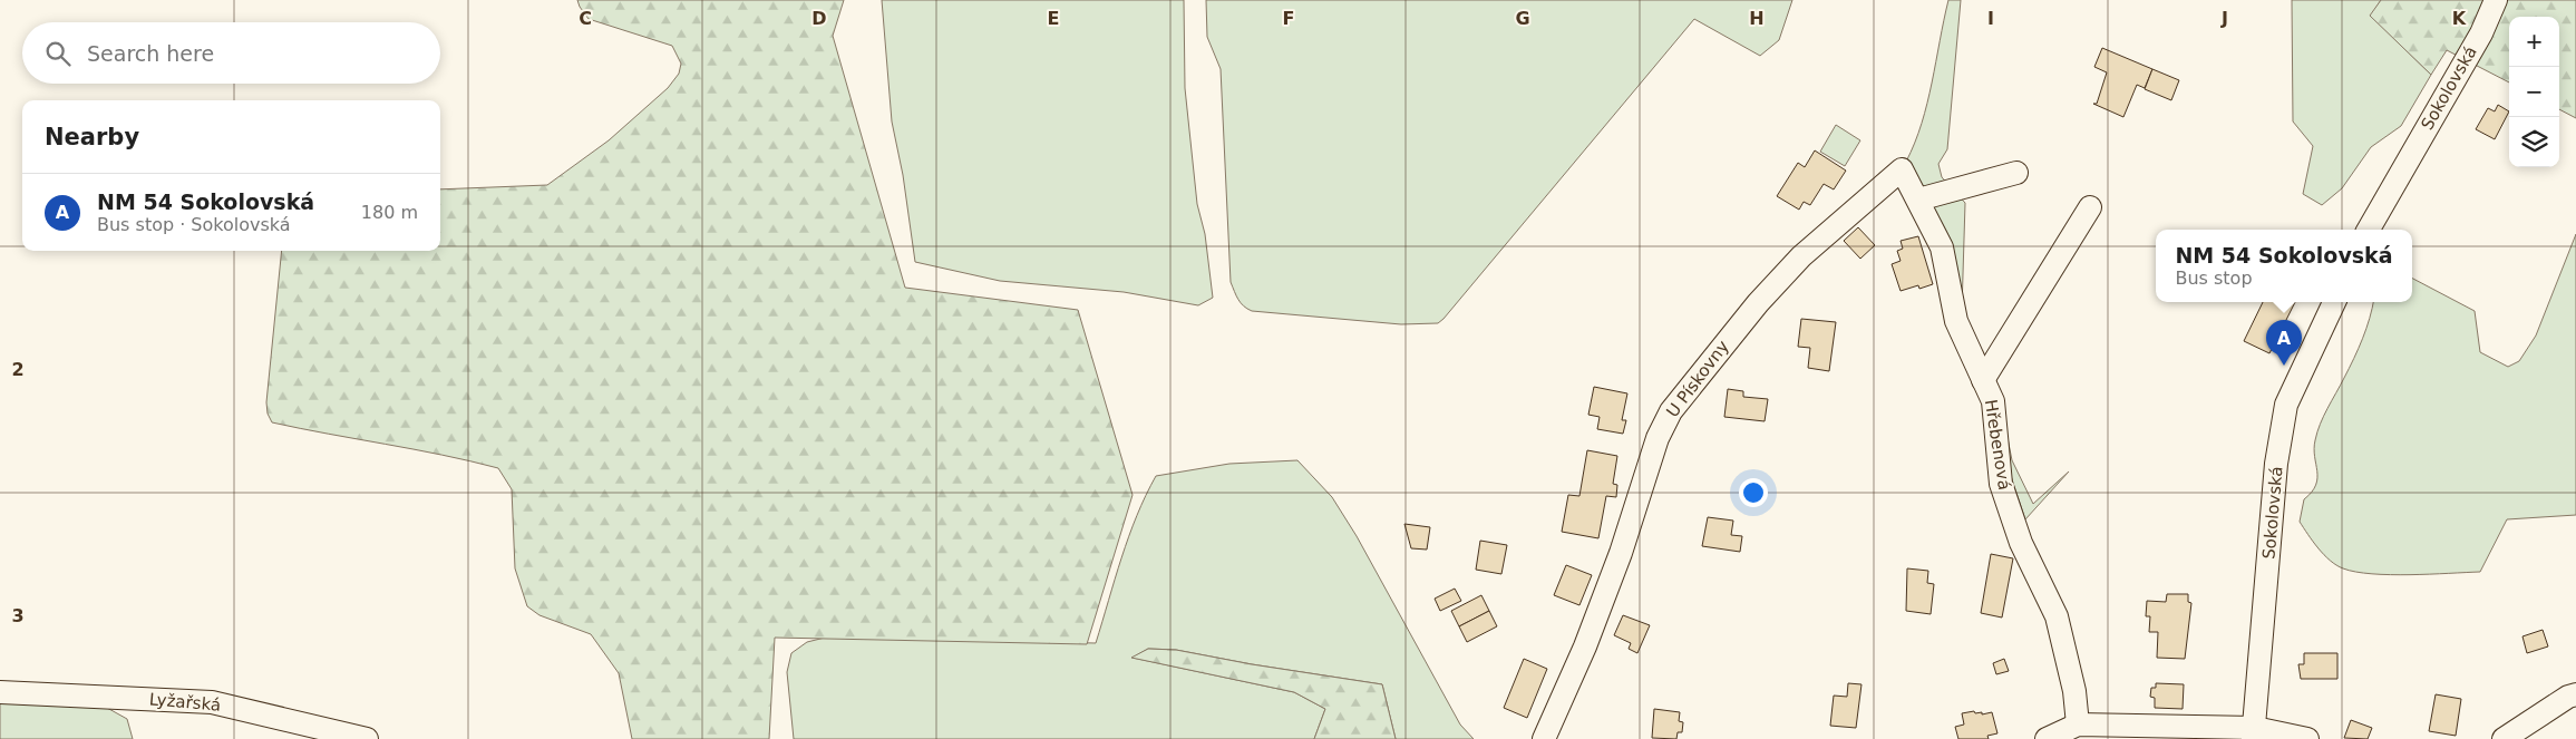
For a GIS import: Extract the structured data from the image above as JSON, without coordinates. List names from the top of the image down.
{
  "streets": {
    "street": [
      "Sokolovská",
      "U Pískovny",
      "Hřebenová",
      "Lyžařská"
    ]
  },
  "crossings": [
    ["U Pískovny", "Hřebenová"]
  ],
  "page": {
    "map_buttons": ["+", "−"],
    "search": "Search here",
    "heading": "Nearby",
    "list": [
      {
        "mark": "A",
        "name": "NM 54 Sokolovská",
        "note": "Bus stop · Sokolovská",
        "value": "180 m"
      }
    ],
    "popup": ["NM 54 Sokolovská", "Bus stop"],
    "pins": "A"
  },
  "grid": {
    "columns": [
      "C",
      "D",
      "E",
      "F",
      "G",
      "H",
      "I",
      "J",
      "K"
    ],
    "rows": ["2", "3"]
  }
}
